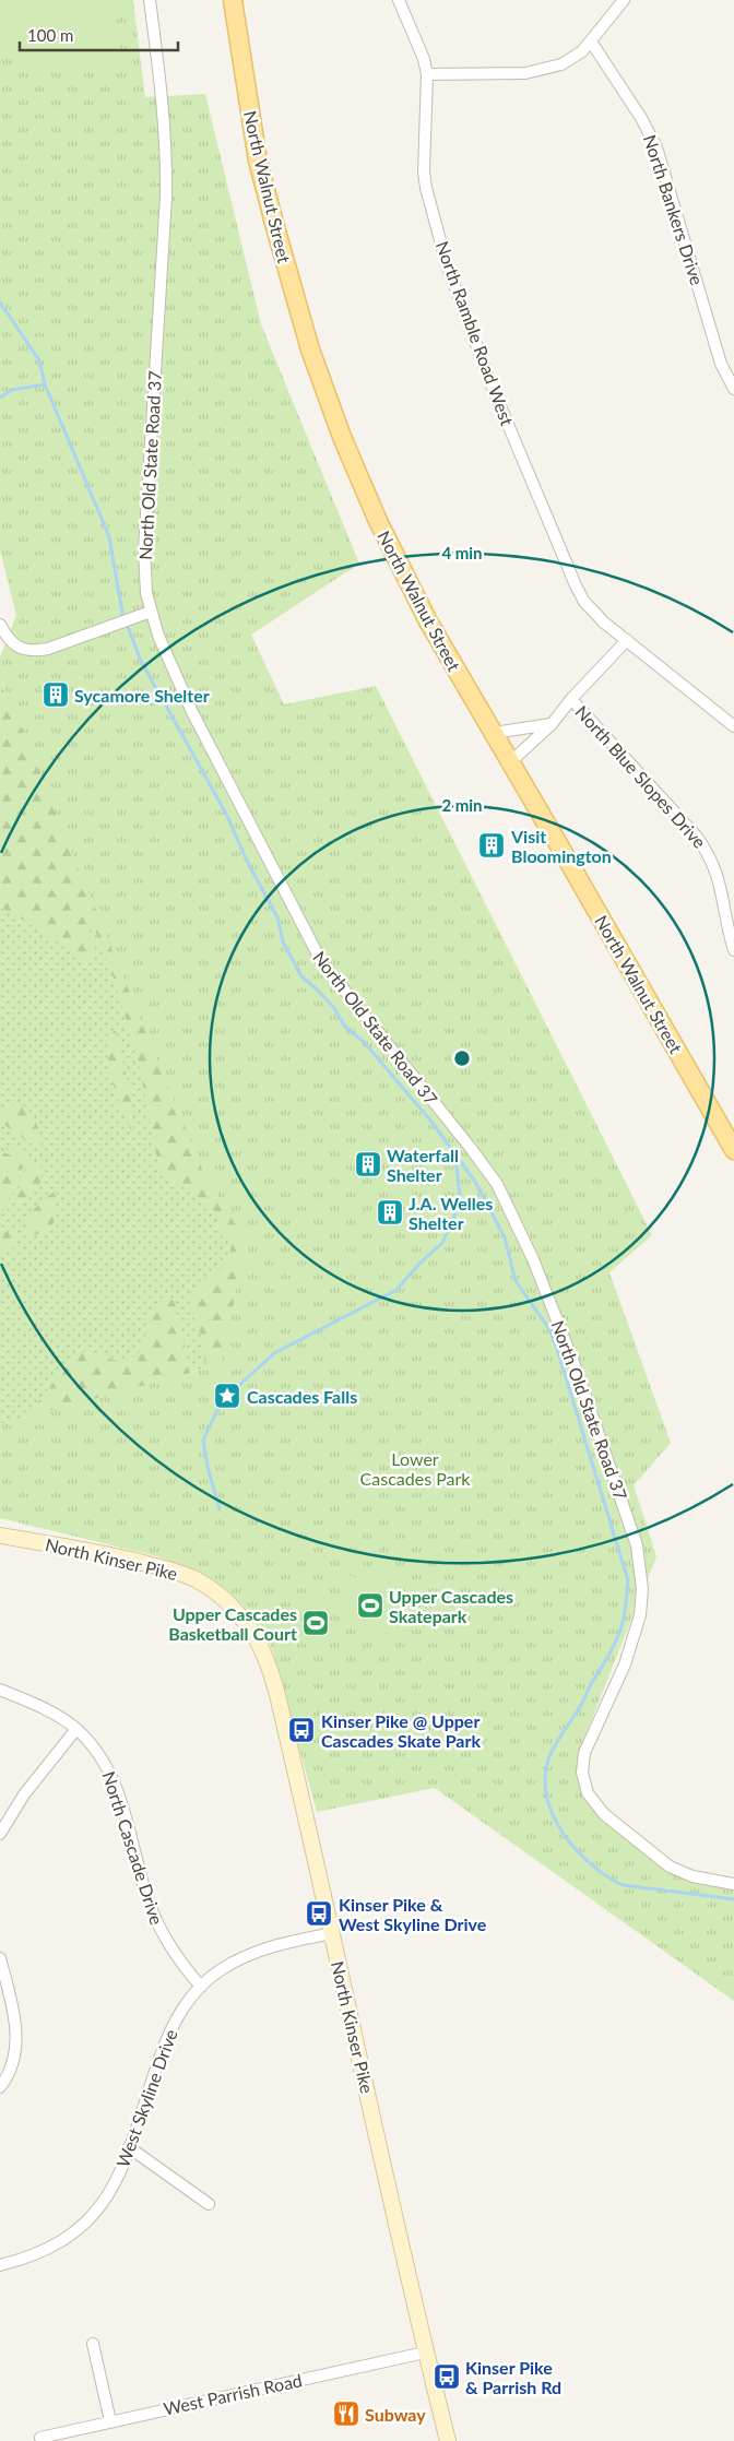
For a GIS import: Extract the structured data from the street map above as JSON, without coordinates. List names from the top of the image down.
{
  "streets": {
    "main road": ["North Walnut Street"],
    "street": [
      "North Bankers Drive",
      "North Ramble Road West",
      "North Old State Road 37",
      "North Blue Slopes Drive",
      "North Kinser Pike",
      "North Cascade Drive",
      "West Skyline Drive",
      "West Parrish Road"
    ]
  },
  "crossings": [
    ["North Kinser Pike", "West Skyline Drive"],
    ["North Kinser Pike", "West Parrish Road"],
    ["North Cascade Drive", "West Skyline Drive"]
  ],
  "parks": ["Lower Cascades Park"],
  "places": {
    "building": [
      "Sycamore Shelter",
      "Visit Bloomington",
      "Waterfall Shelter",
      "J.A. Welles Shelter"
    ],
    "place": ["Cascades Falls"],
    "sports": ["Upper Cascades Skatepark", "Upper Cascades Basketball Court"],
    "bus stop": ["Kinser Pike @ Upper Cascades Skate Park", "Kinser Pike & West Skyline Drive", "Kinser Pike & Parrish Rd"],
    "restaurant": ["Subway"]
  },
  "scale_bar": "100 m",
  "rings": ["4 min", "2 min"]
}
